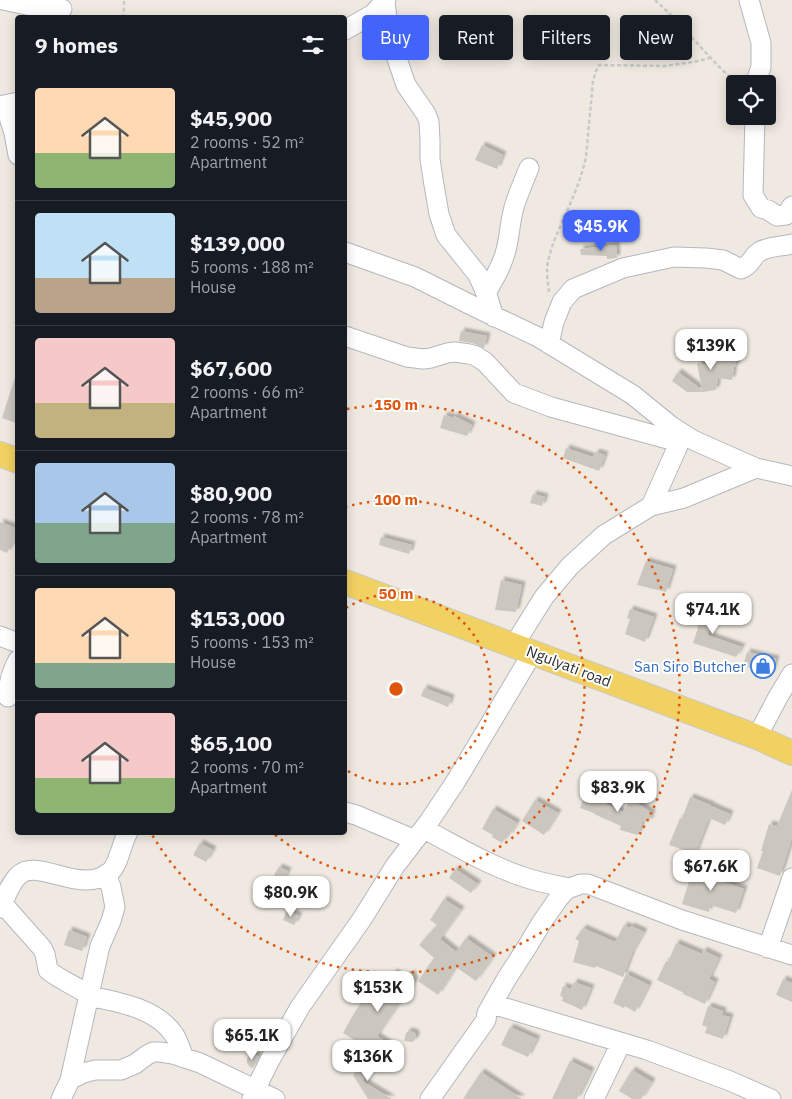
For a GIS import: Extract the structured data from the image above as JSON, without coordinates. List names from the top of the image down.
{
  "streets": {
    "main road": ["Ngulyati road"]
  },
  "places": {
    "shop": ["San Siro Butcher"]
  },
  "page": {
    "chip": [
      "Buy",
      "Rent",
      "Filters",
      "New"
    ],
    "heading": "9 homes",
    "list": [
      {
        "name": "$45,900",
        "note": "2 rooms · 52 m² · Apartment"
      },
      {
        "name": "$139,000",
        "note": "5 rooms · 188 m² · House"
      },
      {
        "name": "$67,600",
        "note": "2 rooms · 66 m² · Apartment"
      },
      {
        "name": "$80,900",
        "note": "2 rooms · 78 m² · Apartment"
      },
      {
        "name": "$153,000",
        "note": "5 rooms · 153 m² · House"
      },
      {
        "name": "$65,100",
        "note": "2 rooms · 70 m² · Apartment"
      }
    ],
    "price": [
      "$45.9K",
      "$139K",
      "$74.1K",
      "$83.9K",
      "$67.6K",
      "$80.9K",
      "$153K",
      "$65.1K",
      "$136K"
    ]
  },
  "rings": ["150 m", "100 m", "50 m"]
}
